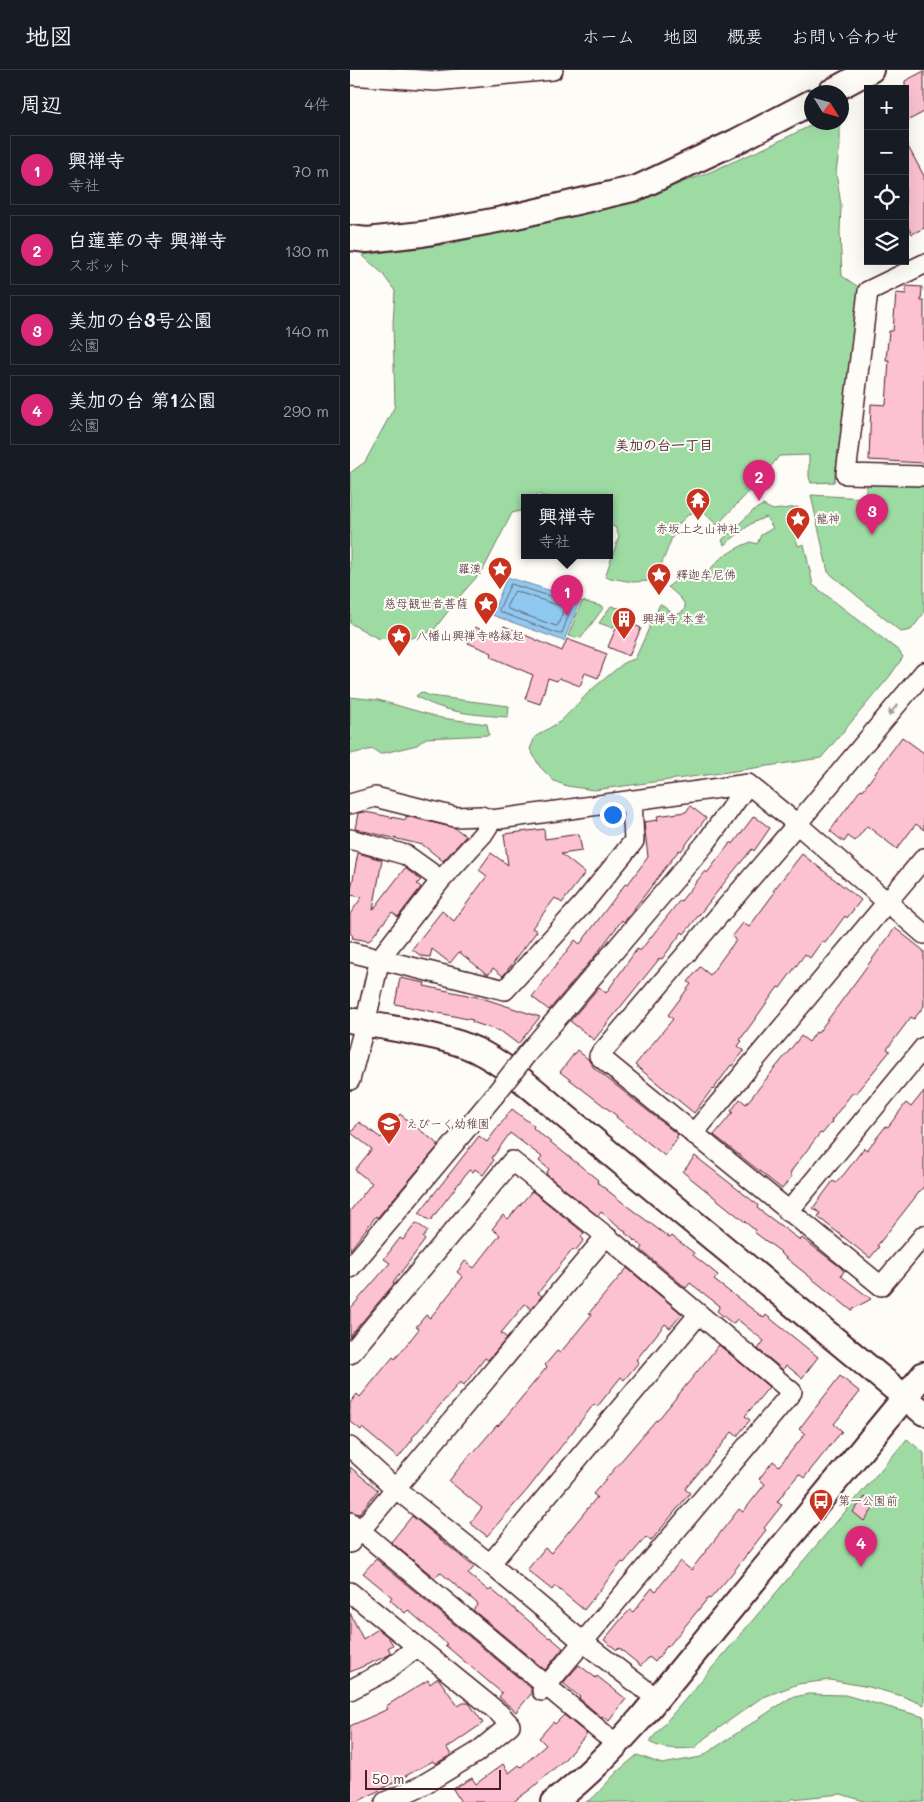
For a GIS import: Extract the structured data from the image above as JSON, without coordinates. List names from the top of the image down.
{
  "districts": ["美加の台一丁目"],
  "places": {
    "temple": ["赤坂上之山神社"],
    "place": [
      "龍神",
      "羅漢",
      "釋迦牟尼佛",
      "慈母観世音菩薩",
      "八幡山興禅寺略縁起"
    ],
    "building": ["興禅寺 本堂"],
    "school or university": ["えぴーく幼稚園"],
    "bus stop": ["第一公園前"]
  },
  "scale_bar": "50 m",
  "north": "bottom right",
  "page": {
    "header": "地図",
    "nav": [
      "ホーム",
      "地図",
      "概要",
      "お問い合わせ"
    ],
    "heading": ["周辺", "4件"],
    "map_buttons": ["+", "−"],
    "list": [
      {
        "mark": "1",
        "name": "興禅寺",
        "note": "寺社",
        "value": "70 m"
      },
      {
        "mark": "2",
        "name": "白蓮華の寺 興禅寺",
        "note": "スポット",
        "value": "130 m"
      },
      {
        "mark": "3",
        "name": "美加の台3号公園",
        "note": "公園",
        "value": "140 m"
      },
      {
        "mark": "4",
        "name": "美加の台 第1公園",
        "note": "公園",
        "value": "290 m"
      }
    ],
    "pins": [
      "2",
      "3",
      "1",
      "4"
    ],
    "popup": ["興禅寺", "寺社"],
    "scale": "50 m"
  }
}
